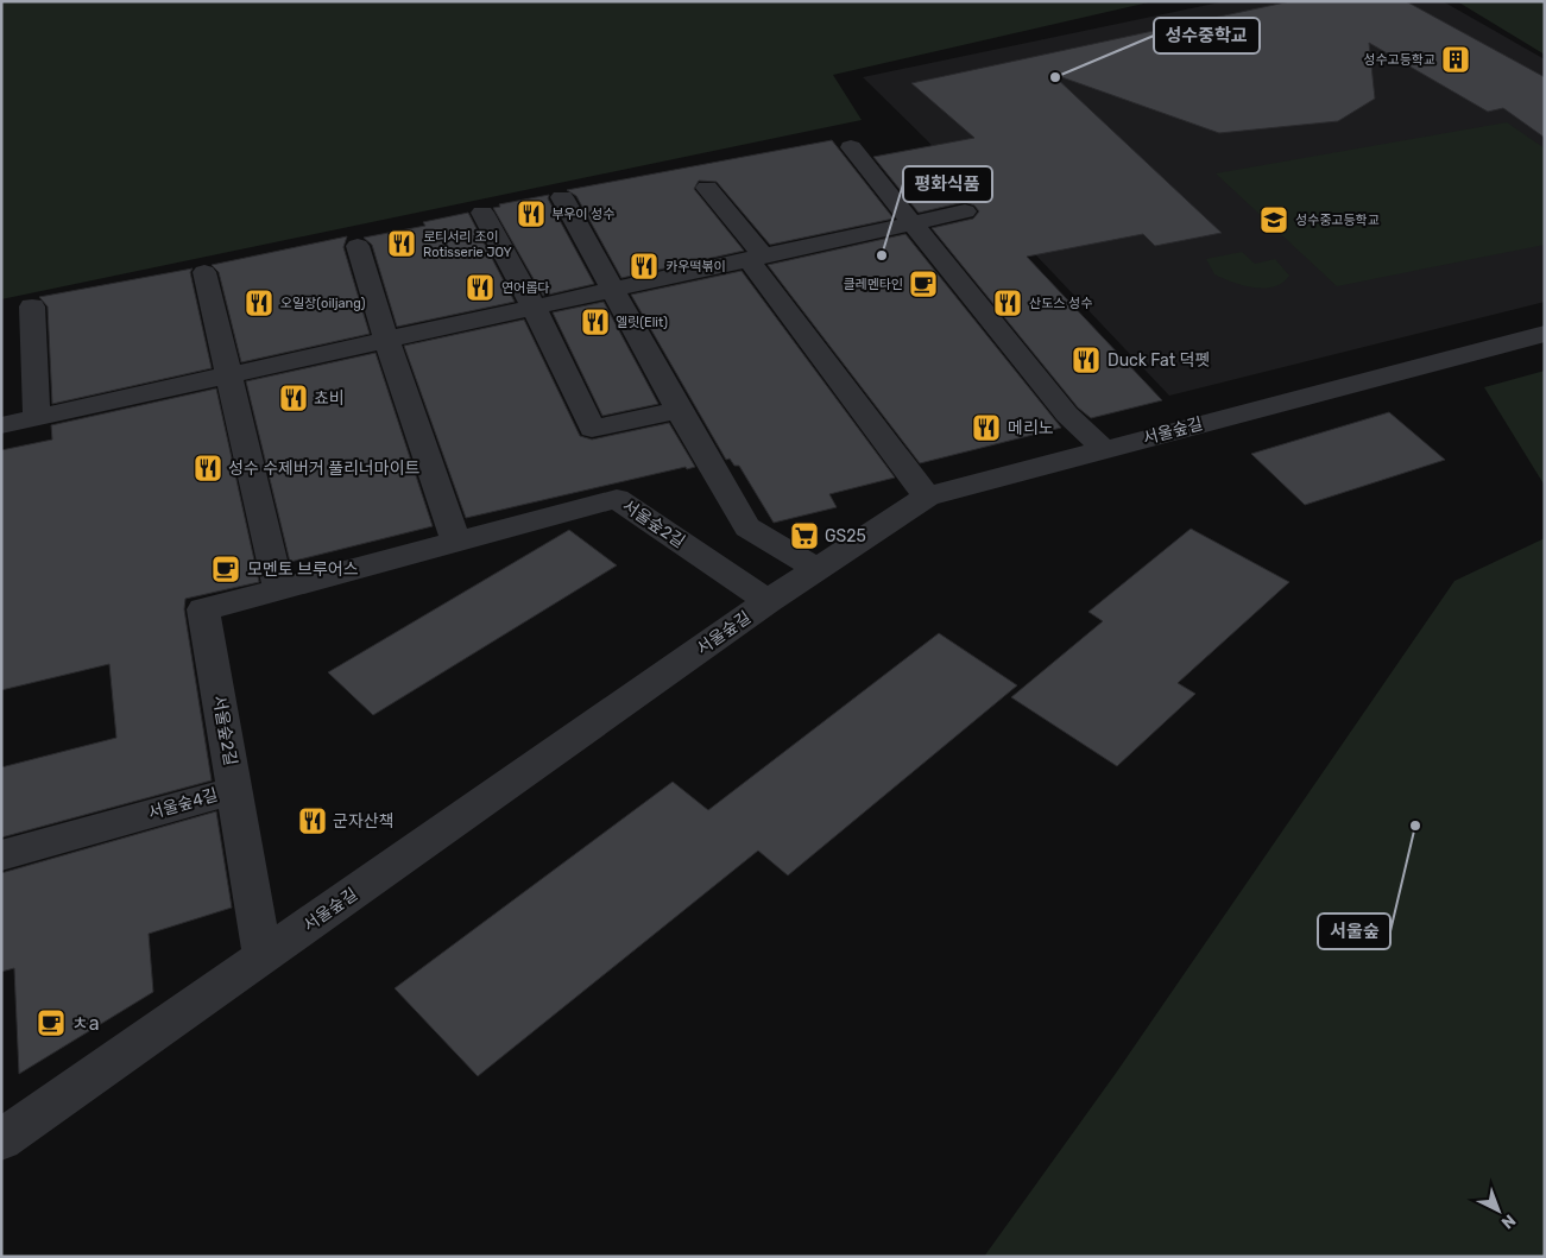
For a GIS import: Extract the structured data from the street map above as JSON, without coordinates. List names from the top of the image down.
{
  "streets": {
    "street": ["서울숲길", "서울숲2길", "서울숲4길"]
  },
  "crossings": [
    ["서울숲길", "서울숲2길"],
    ["서울숲길", "서울숲4길"],
    ["서울숲2길", "서울숲4길"]
  ],
  "places": {
    "building": ["성수고등학교"],
    "other": ["성수중학교", "평화식품", "서울숲"],
    "restaurant": [
      "부우이 성수",
      "로티서리 조이 Rotisserie JOY",
      "카우떡볶이",
      "연어롭다",
      "오일장(oiljang)",
      "산도스 성수",
      "엘릿(Elit)",
      "Duck Fat 덕펫",
      "쵸비",
      "메리노",
      "성수 수제버거 풀리너마이트",
      "군자산책"
    ],
    "school or university": ["성수중고등학교"],
    "cafe": ["클레멘타인", "모멘토 브루어스", "ㅊa"],
    "supermarket": ["GS25"]
  },
  "north": "bottom right"
}
